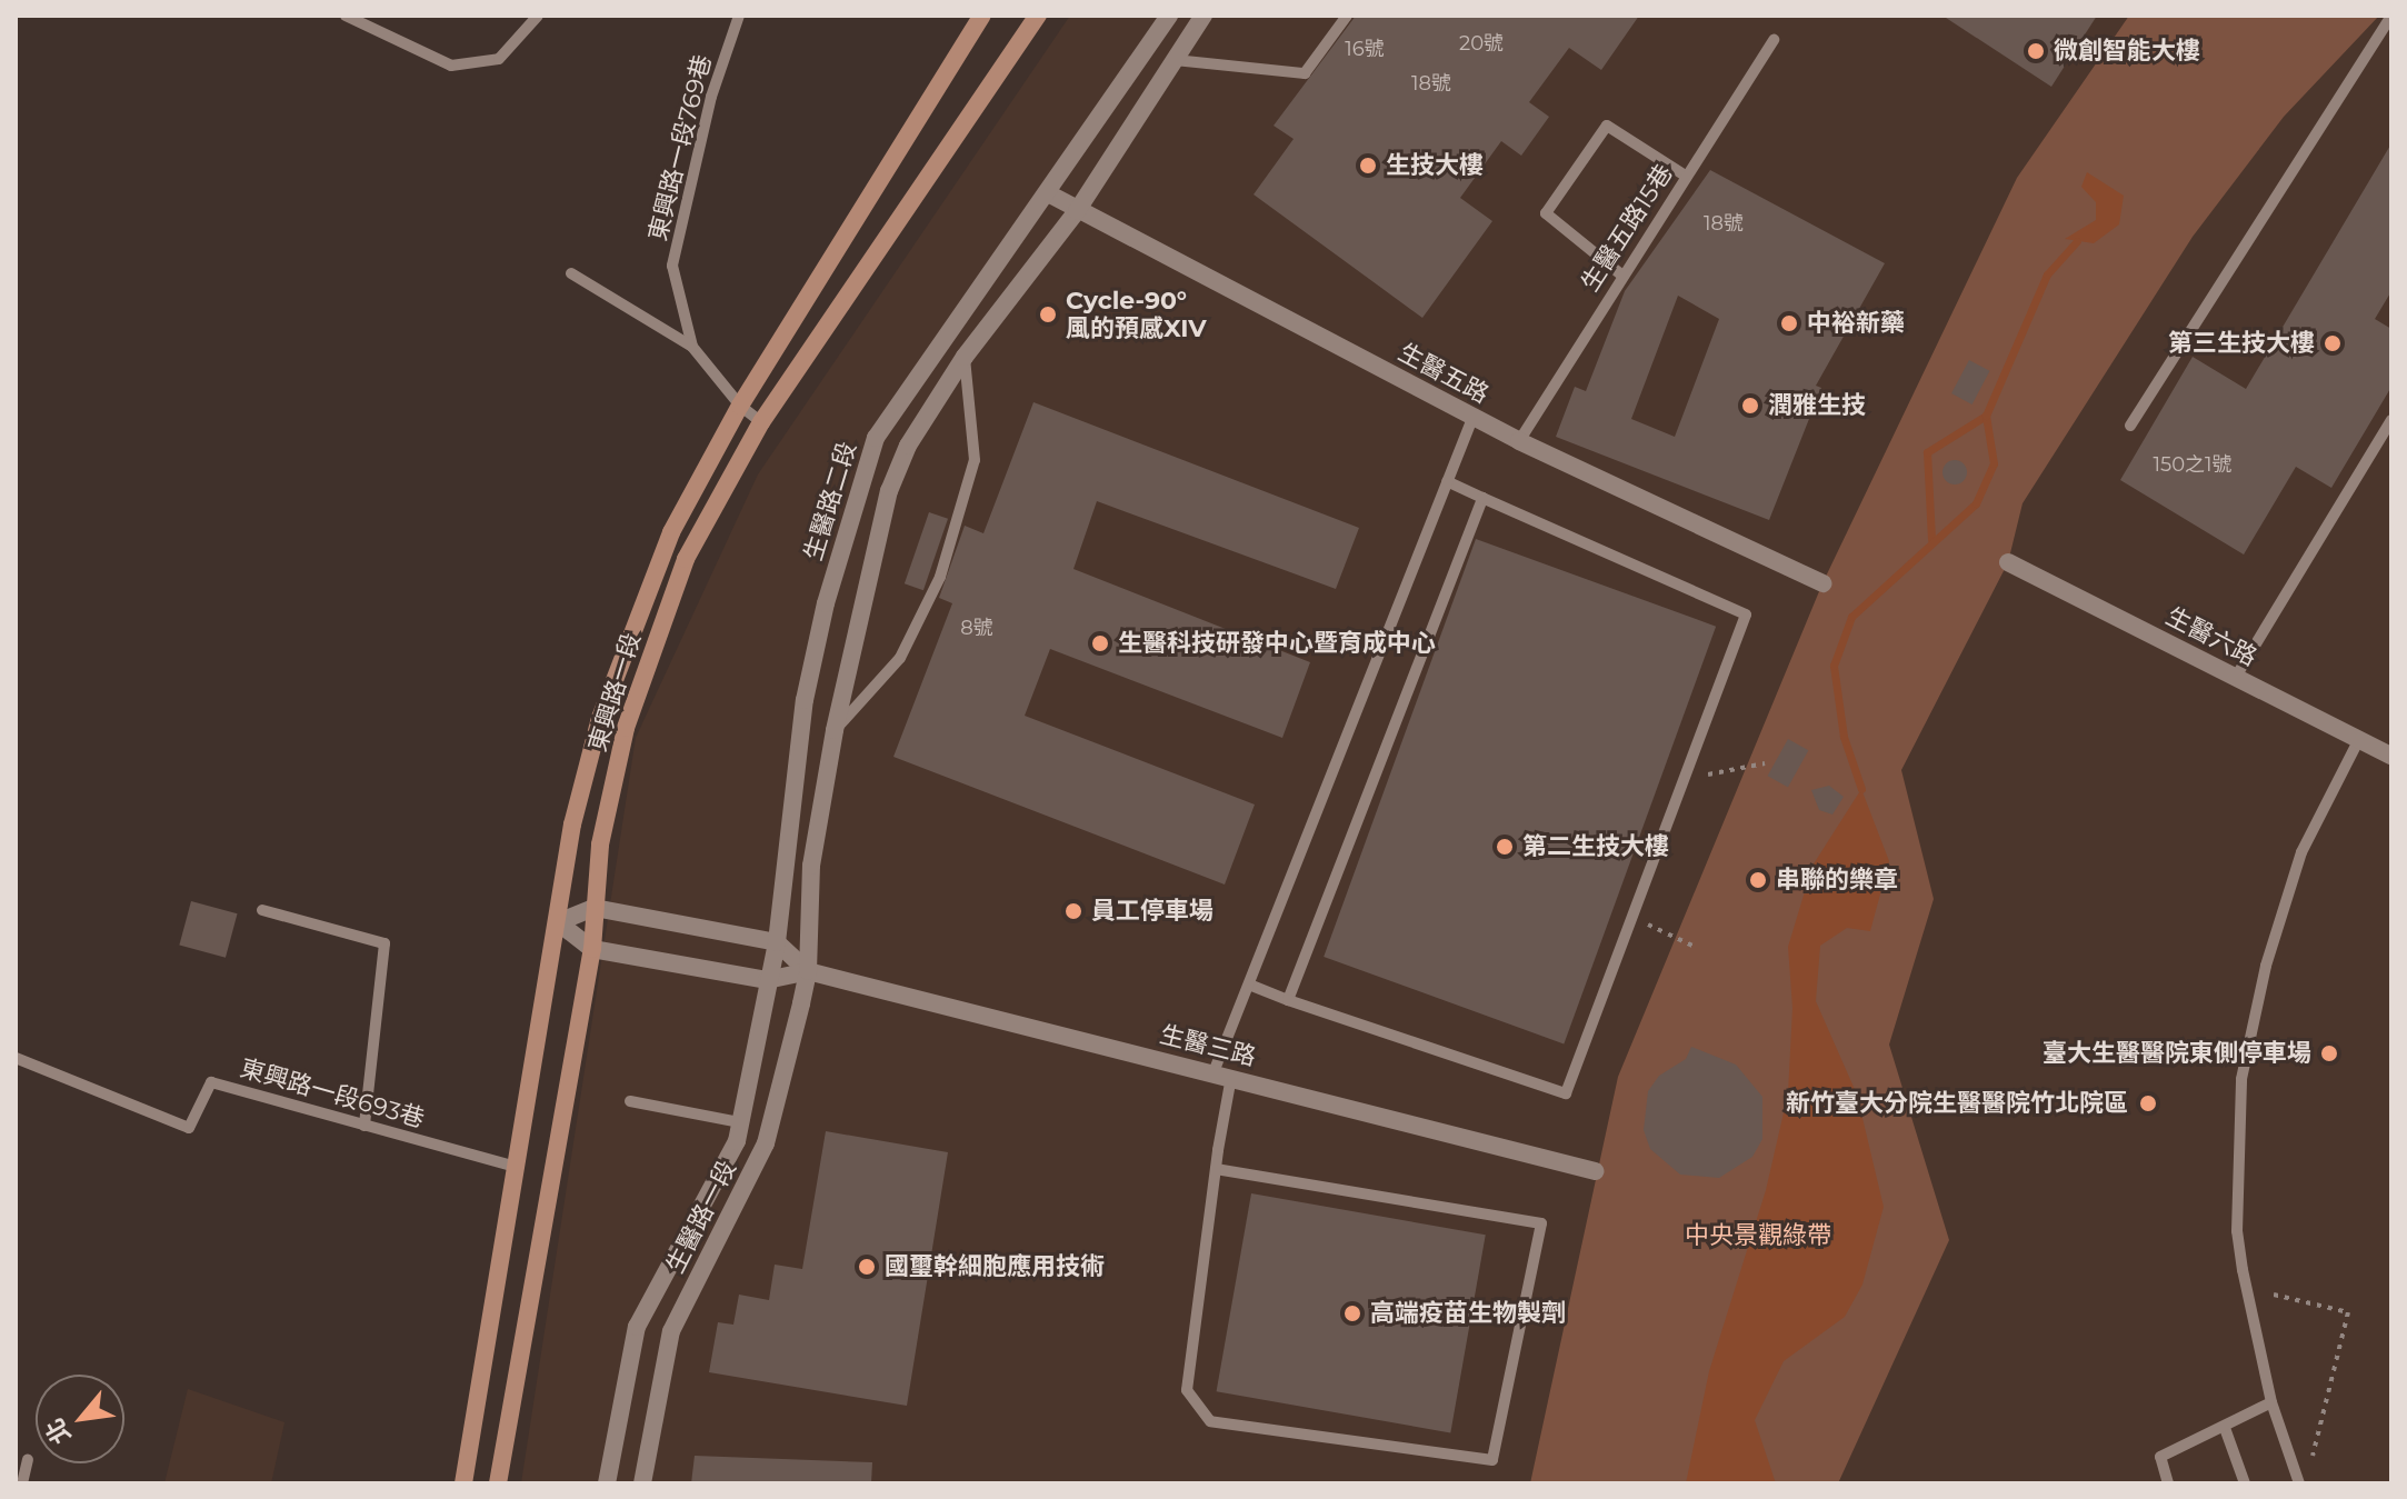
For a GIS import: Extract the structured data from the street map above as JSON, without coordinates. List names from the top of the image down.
{
  "streets": {
    "main road": ["東興路一段"],
    "street": [
      "生醫五路",
      "生醫路二段",
      "生醫六路",
      "生醫三路",
      "生醫路一段"
    ],
    "lane": ["東興路一段769巷", "生醫五路15巷", "東興路一段693巷"]
  },
  "crossings": [
    ["東興路一段769巷", "東興路一段"],
    ["生醫五路15巷", "生醫五路"],
    ["生醫五路", "生醫路二段"],
    ["生醫路二段", "生醫路一段"],
    ["東興路一段", "東興路一段693巷"],
    ["生醫三路", "生醫路一段"]
  ],
  "parks": ["中央景觀綠帶"],
  "places": [
    "微創智能大樓",
    "生技大樓",
    "Cycle-90° 風的預感XIV",
    "中裕新藥",
    "第三生技大樓",
    "潤雅生技",
    "生醫科技研發中心暨育成中心",
    "第二生技大樓",
    "串聯的樂章",
    "員工停車場",
    "臺大生醫醫院東側停車場",
    "新竹臺大分院生醫醫院竹北院區",
    "國璽幹細胞應用技術",
    "高端疫苗生物製劑"
  ],
  "house_numbers": [
    "20號",
    "16號",
    "18號",
    "18號",
    "150之1號",
    "8號"
  ],
  "north": "bottom left"
}
